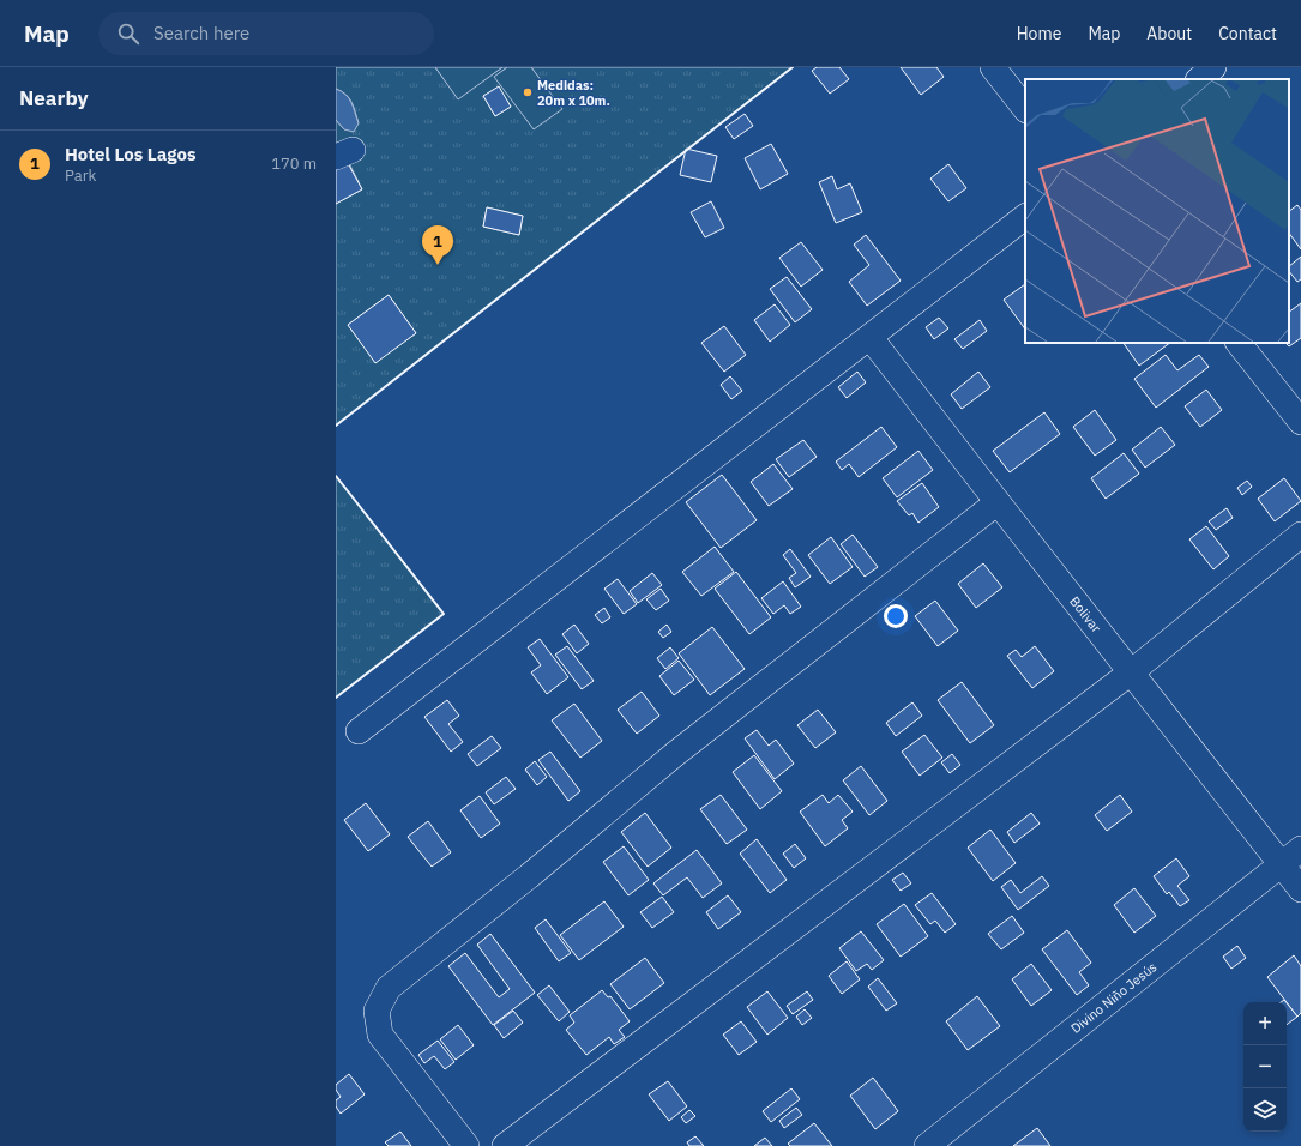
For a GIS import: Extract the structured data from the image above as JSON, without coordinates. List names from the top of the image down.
{
  "streets": {
    "street": ["Bolivar", "Divino Niño Jesús"]
  },
  "crossings": [
    ["Bolivar", "Divino Niño Jesús"]
  ],
  "places": ["Medidas: 20m x 10m."],
  "page": {
    "header": "Map",
    "search": "Search here",
    "nav": [
      "Home",
      "Map",
      "About",
      "Contact"
    ],
    "heading": "Nearby",
    "list": [
      {
        "mark": "1",
        "name": "Hotel Los Lagos",
        "note": "Park",
        "value": "170 m"
      }
    ],
    "pins": "1",
    "map_buttons": ["+", "−"]
  }
}
